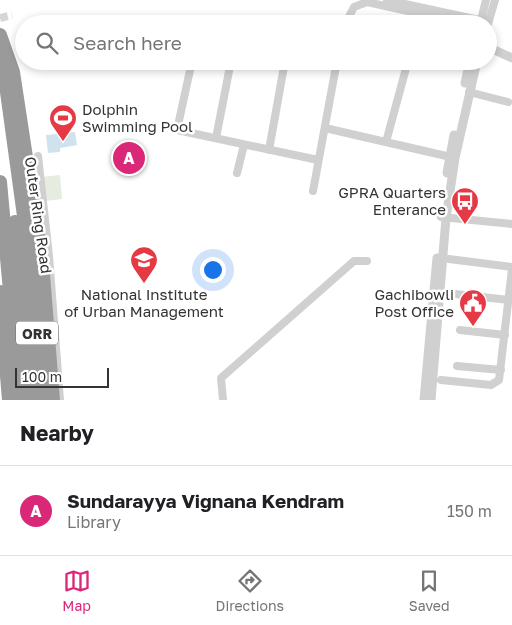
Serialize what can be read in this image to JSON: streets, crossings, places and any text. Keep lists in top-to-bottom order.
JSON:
{
  "streets": {
    "highway": ["Outer Ring Road", "ORR"]
  },
  "places": {
    "sports": ["Dolphin Swimming Pool"],
    "bus stop": ["GPRA Quarters Enterance"],
    "school or university": ["National Institute of Urban Management"],
    "public building": ["Gachibowli Post Office"]
  },
  "scale_bar": "100 m",
  "page": {
    "search": "Search here",
    "pins": "A",
    "scale": "100 m",
    "heading": "Nearby",
    "list": [
      {
        "mark": "A",
        "name": "Sundarayya Vignana Kendram",
        "note": "Library",
        "value": "150 m"
      }
    ],
    "nav": ["Map", "Directions", "Saved"]
  }
}
